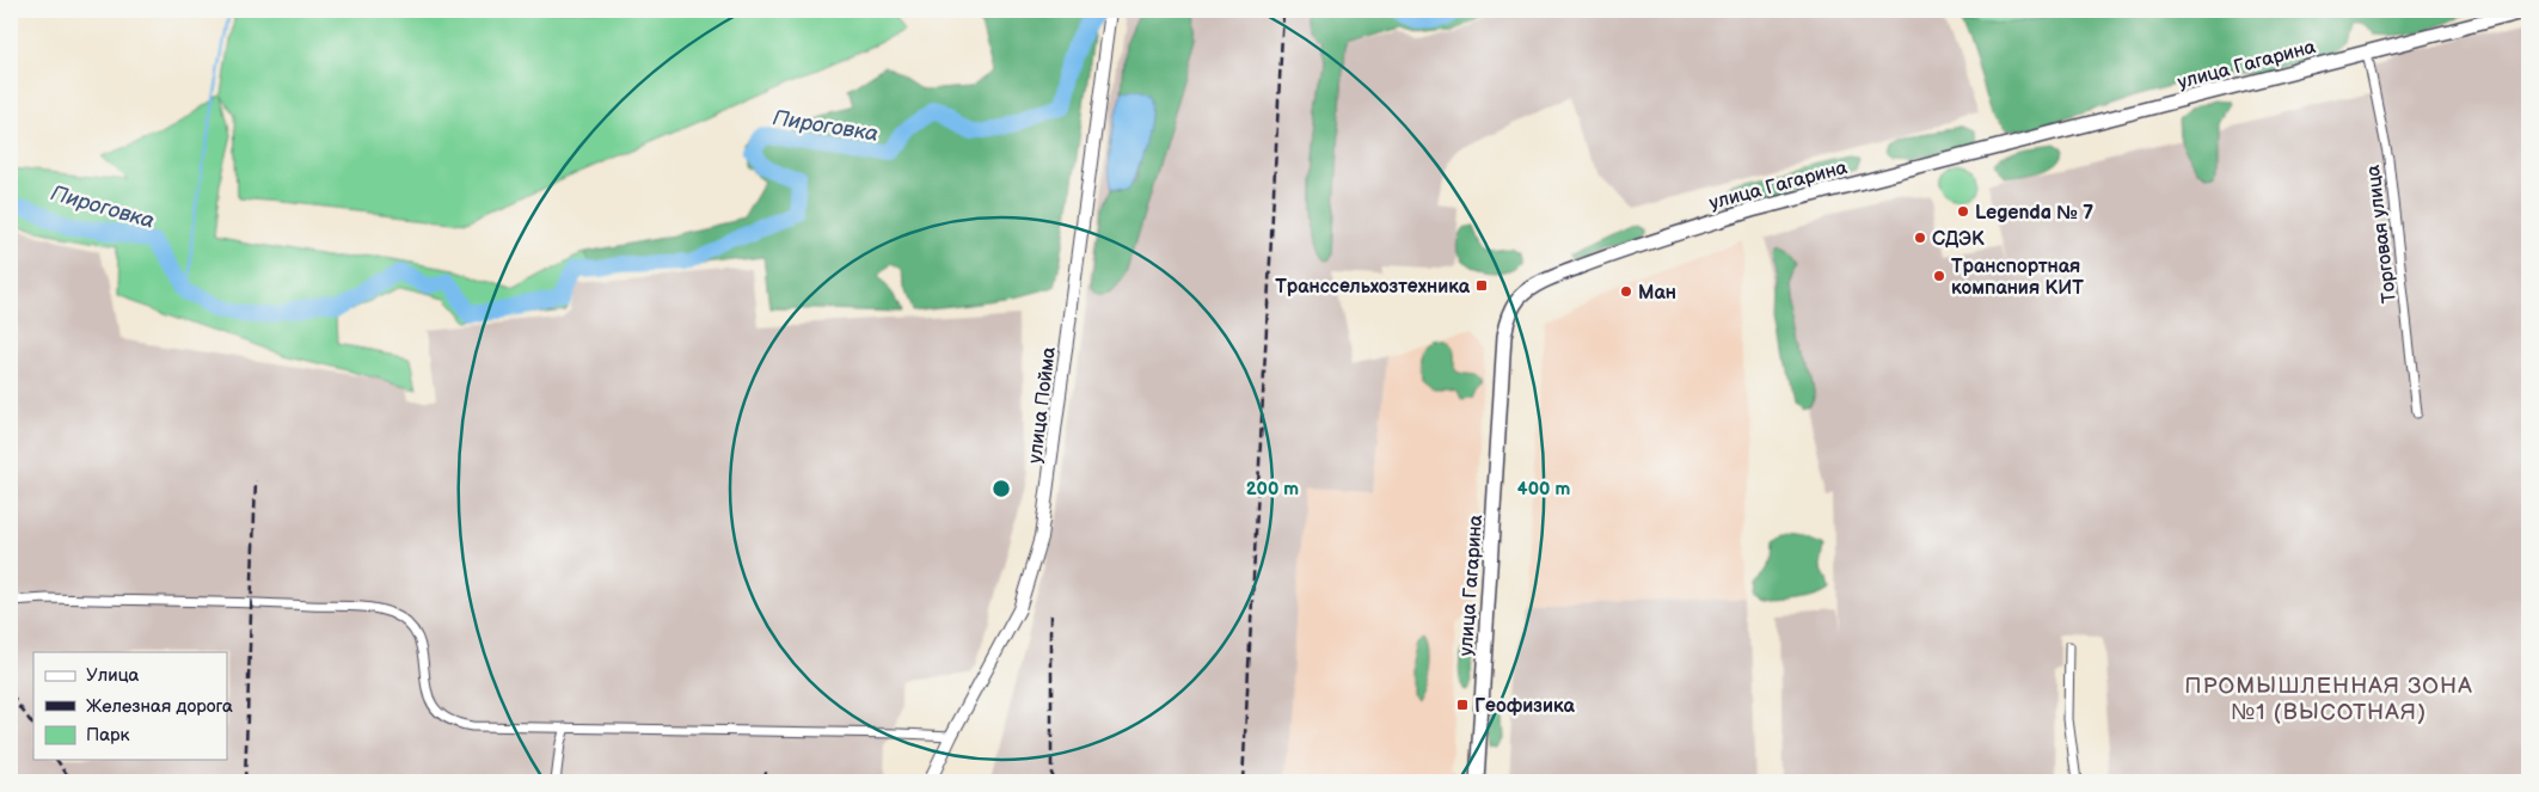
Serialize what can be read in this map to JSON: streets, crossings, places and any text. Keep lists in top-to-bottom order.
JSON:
{
  "streets": {
    "main road": ["улица Гагарина", "улица Пойма"],
    "street": ["Торговая улица"]
  },
  "crossings": [
    ["улица Гагарина", "Торговая улица"]
  ],
  "districts": ["ПРОМЫШЛЕННАЯ ЗОНА №1 (ВЫСОТНАЯ)"],
  "water": ["Пироговка"],
  "places": {
    "other": [
      "Legenda № 7",
      "СДЭК",
      "Транспортная компания КИТ",
      "Ман"
    ],
    "transit": ["Транссельхозтехника", "Геофизика"]
  },
  "legend": ["Улица", "Железная дорога", "Парк"],
  "rings": ["200 m", "400 m"]
}
